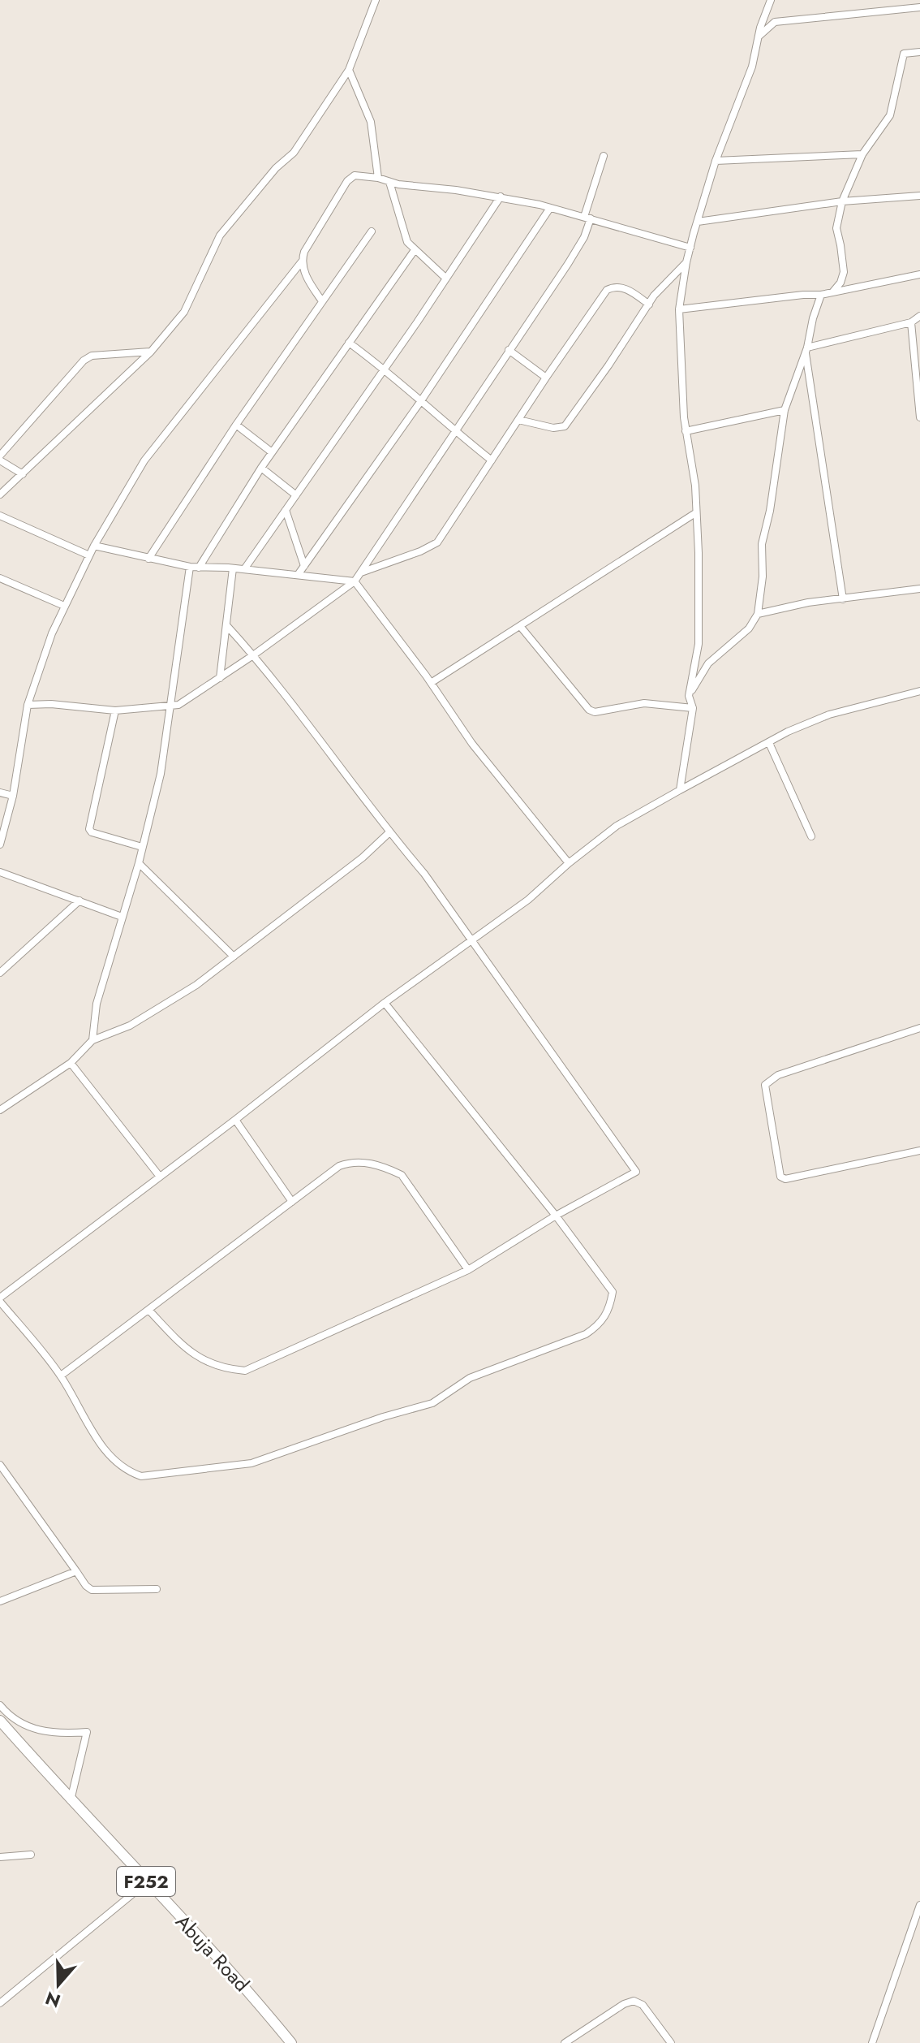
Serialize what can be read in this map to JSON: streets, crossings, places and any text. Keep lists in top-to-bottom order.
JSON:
{
  "streets": {
    "main road": ["F252", "Abuja Road"]
  },
  "north": "bottom"
}
